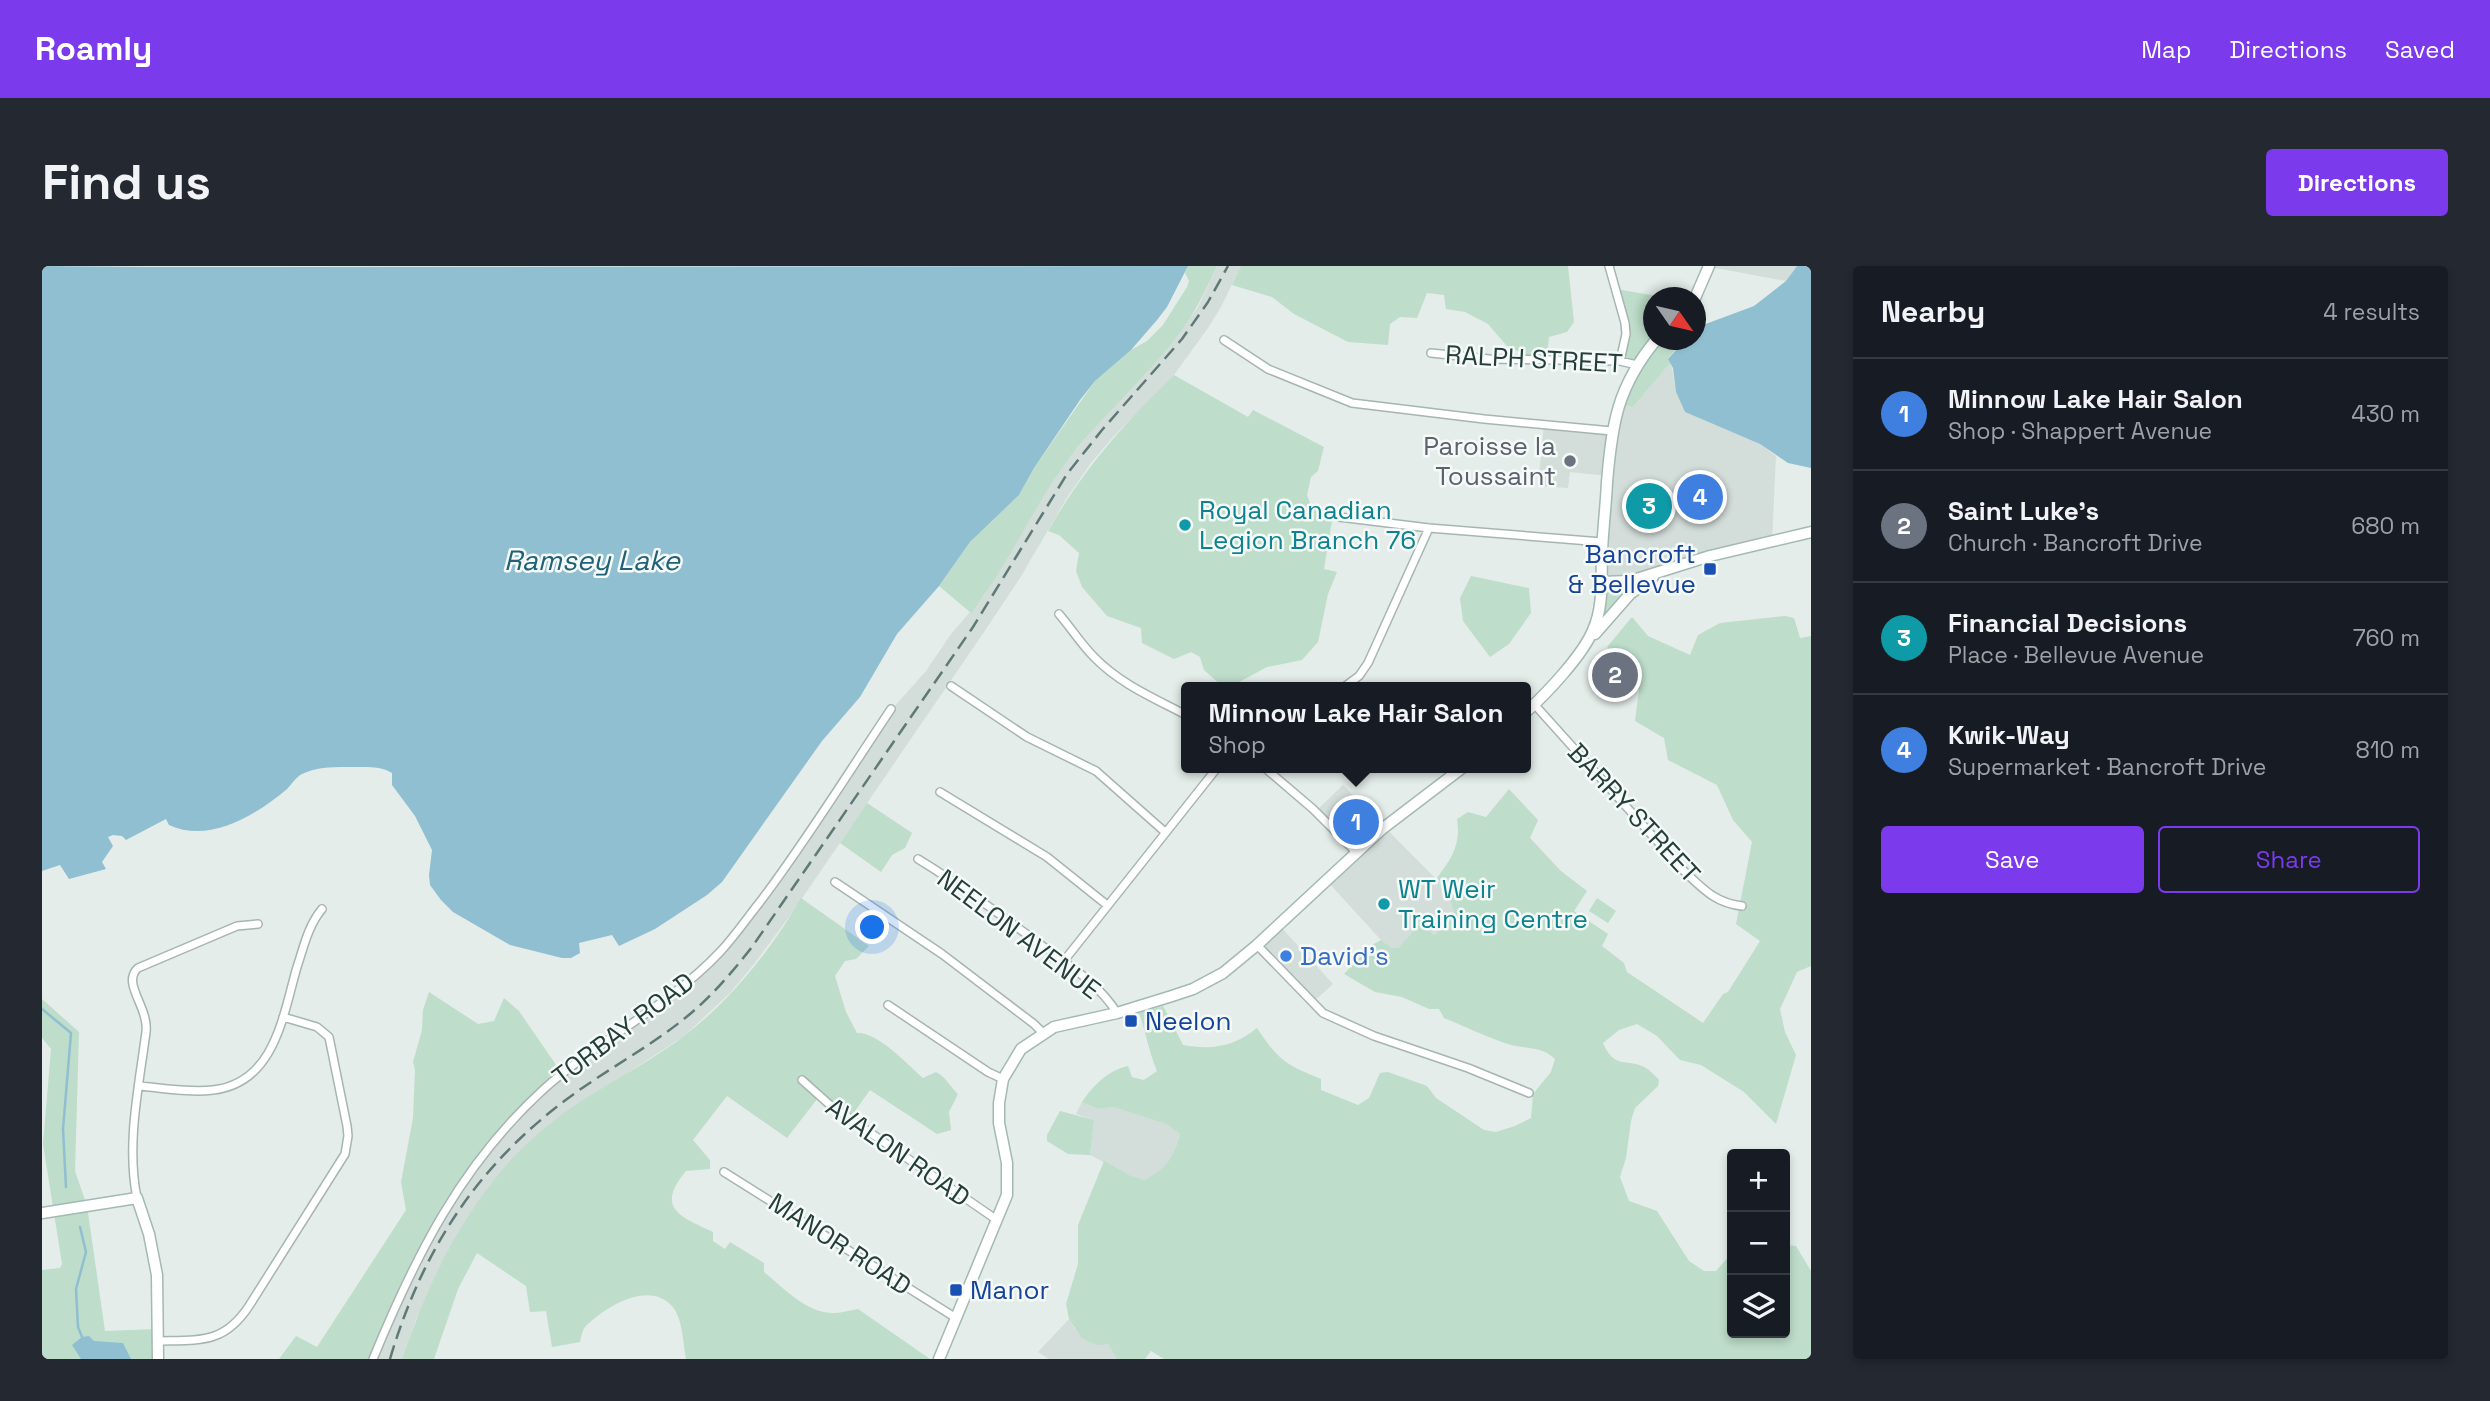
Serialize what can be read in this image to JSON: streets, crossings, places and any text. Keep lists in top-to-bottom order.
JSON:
{
  "streets": {
    "street": [
      "RALPH STREET",
      "BARRY STREET",
      "NEELON AVENUE",
      "TORBAY ROAD",
      "AVALON ROAD",
      "MANOR ROAD"
    ]
  },
  "water": ["Ramsey Lake"],
  "places": {
    "other": [
      "Paroisse la Toussaint",
      "Royal Canadian Legion Branch 76",
      "WT Weir Training Centre",
      "David's"
    ],
    "transit": ["Bancroft & Bellevue", "Neelon", "Manor"]
  },
  "north": "bottom right",
  "page": {
    "header": "Roamly",
    "nav": ["Map", "Directions", "Saved"],
    "buttons": [
      "Directions",
      ["Save", "Share"]
    ],
    "title": "Find us",
    "heading": ["Nearby", "4 results"],
    "list": [
      {
        "mark": "1",
        "name": "Minnow Lake Hair Salon",
        "note": "Shop · Shappert Avenue",
        "value": "430 m"
      },
      {
        "mark": "2",
        "name": "Saint Luke's",
        "note": "Church · Bancroft Drive",
        "value": "680 m"
      },
      {
        "mark": "3",
        "name": "Financial Decisions",
        "note": "Place · Bellevue Avenue",
        "value": "760 m"
      },
      {
        "mark": "4",
        "name": "Kwik-Way",
        "note": "Supermarket · Bancroft Drive",
        "value": "810 m"
      }
    ],
    "pins": [
      "4",
      "3",
      "2",
      "1"
    ],
    "popup": ["Minnow Lake Hair Salon", "Shop"],
    "map_buttons": ["+", "−"]
  }
}
